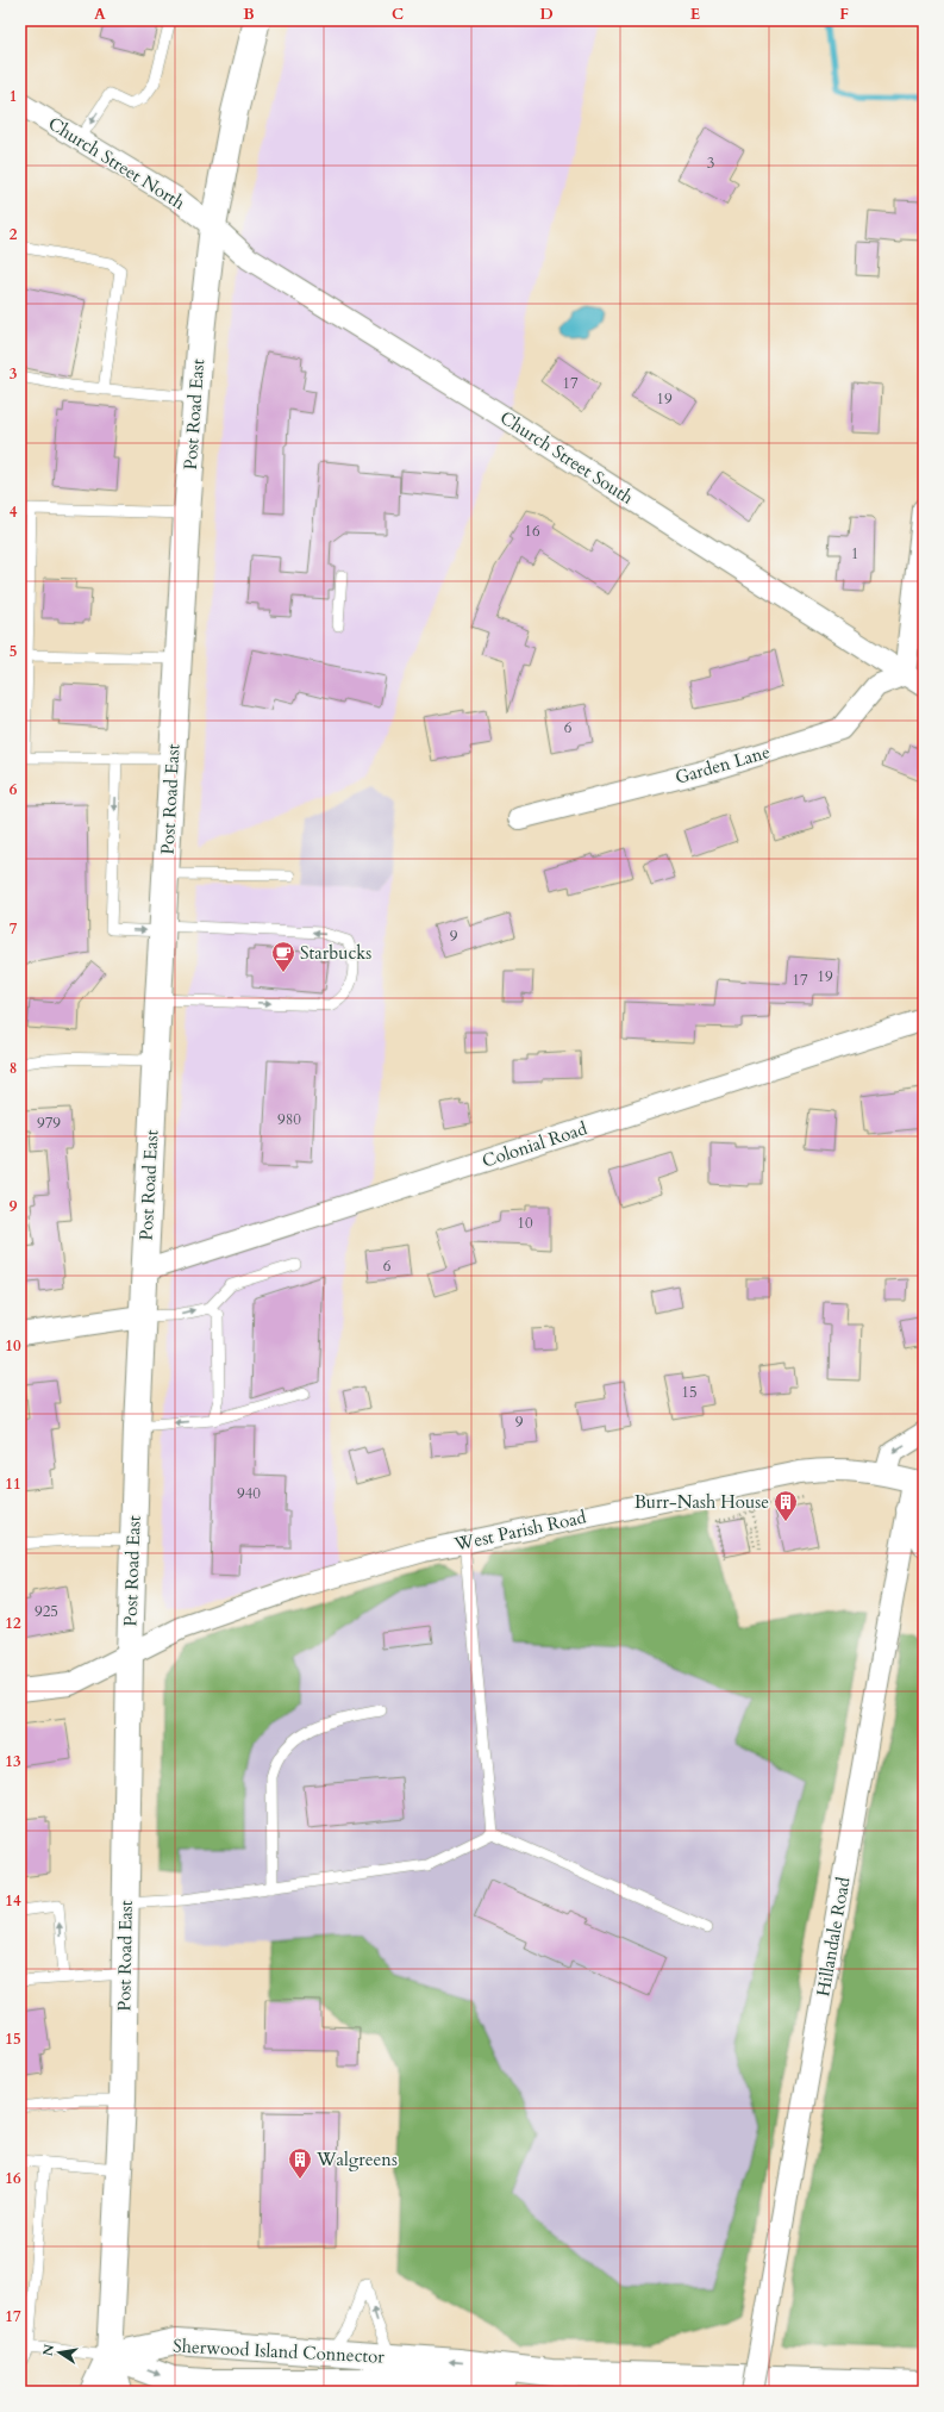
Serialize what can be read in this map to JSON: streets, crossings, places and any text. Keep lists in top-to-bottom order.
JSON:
{
  "streets": {
    "main road": ["Post Road East", "Sherwood Island Connector"],
    "street": [
      "Church Street North",
      "Church Street South",
      "Garden Lane",
      "Colonial Road",
      "West Parish Road",
      "Hillandale Road"
    ]
  },
  "crossings": [
    ["Church Street North", "Post Road East"],
    ["Church Street North", "Church Street South"],
    ["Post Road East", "Church Street South"],
    ["Post Road East", "Colonial Road"],
    ["Post Road East", "West Parish Road"],
    ["Post Road East", "Sherwood Island Connector"],
    ["Church Street South", "Garden Lane"],
    ["West Parish Road", "Hillandale Road"]
  ],
  "places": {
    "cafe": ["Starbucks"],
    "building": ["Burr-Nash House", "Walgreens"]
  },
  "house_numbers": [
    "3",
    "17",
    "19",
    "16",
    "1",
    "6",
    "9",
    "19",
    "17",
    "980",
    "979",
    "10",
    "6",
    "15",
    "9",
    "940",
    "925"
  ],
  "north": "left",
  "grid": {
    "columns": [
      "A",
      "B",
      "C",
      "D",
      "E",
      "F"
    ],
    "rows": [
      "1",
      "2",
      "3",
      "4",
      "5",
      "6",
      "7",
      "8",
      "9",
      "10",
      "11",
      "12",
      "13",
      "14",
      "15",
      "16",
      "17"
    ]
  }
}
